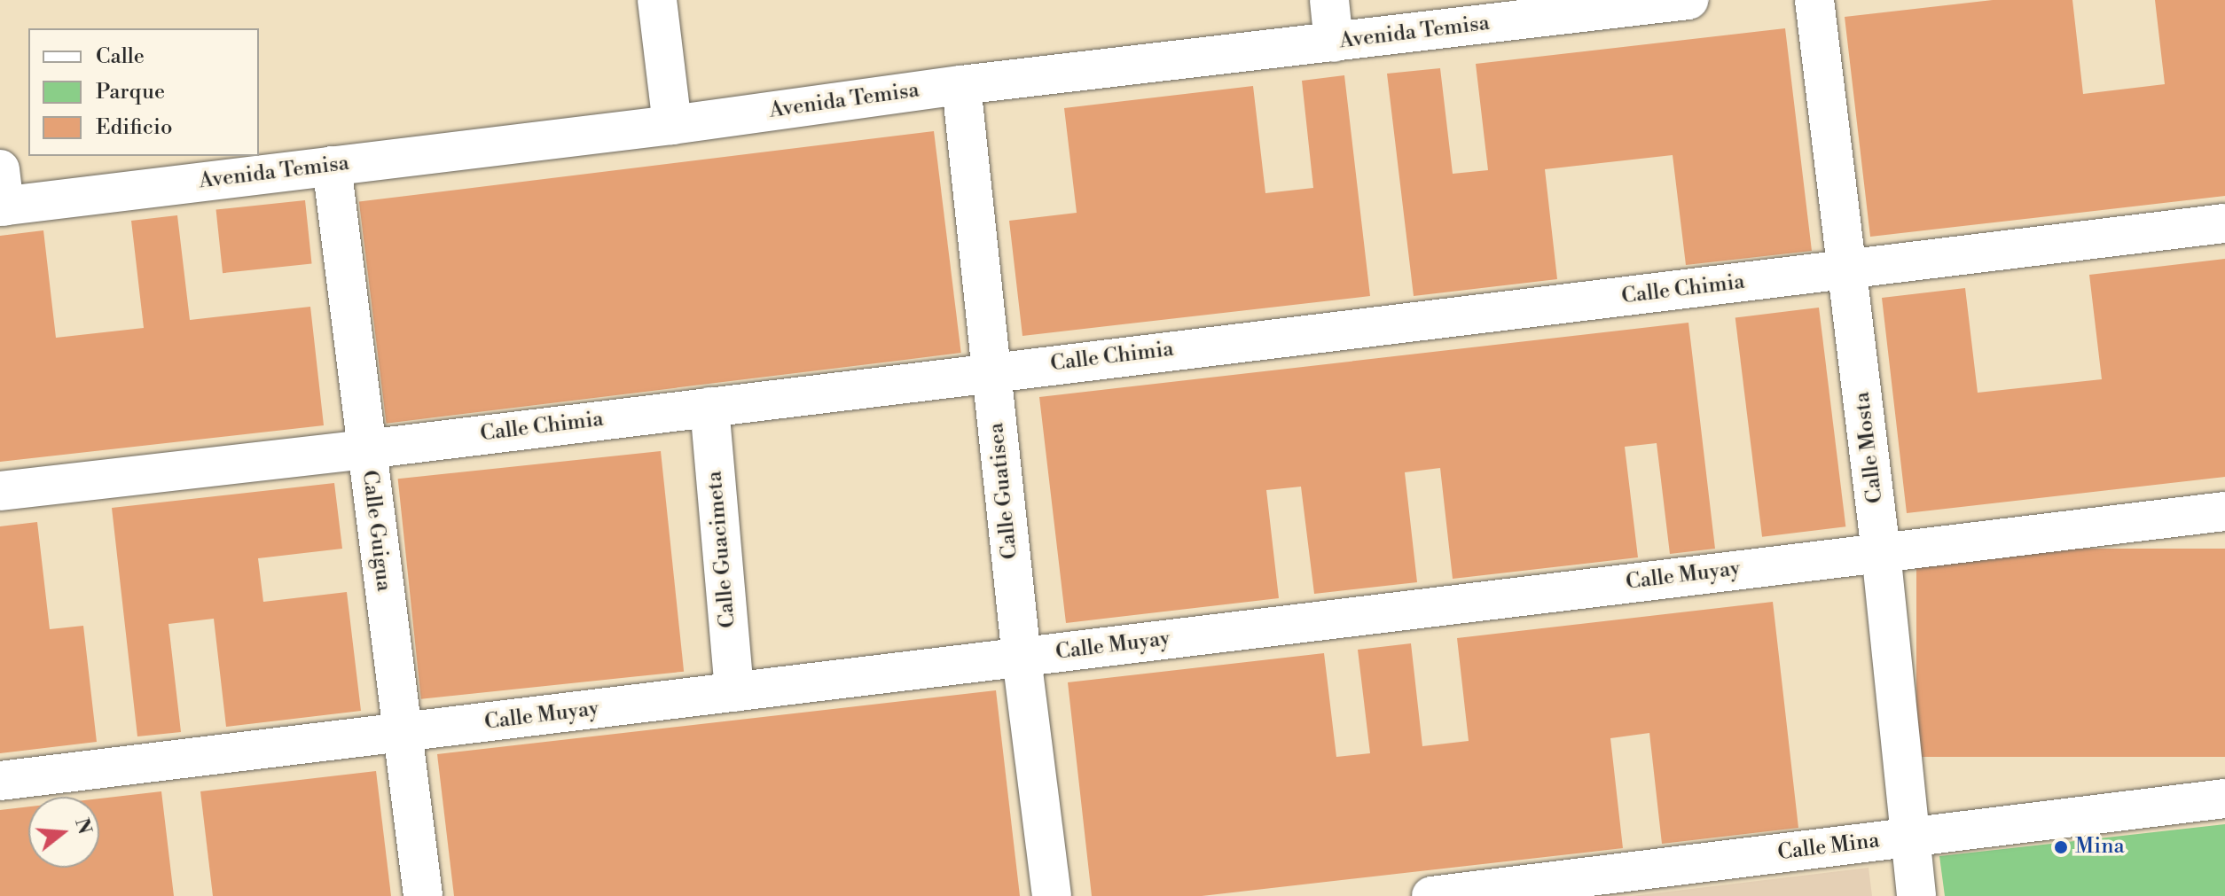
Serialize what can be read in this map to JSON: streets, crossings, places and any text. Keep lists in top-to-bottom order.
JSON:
{
  "streets": {
    "street": [
      "Avenida Temisa",
      "Calle Chimia",
      "Calle Mosta",
      "Calle Guatisea",
      "Calle Guigua",
      "Calle Guacimeta",
      "Calle Muyay",
      "Calle Mina"
    ]
  },
  "crossings": [
    ["Avenida Temisa", "Calle Guatisea"],
    ["Avenida Temisa", "Calle Guigua"],
    ["Calle Chimia", "Calle Mosta"],
    ["Calle Chimia", "Calle Guatisea"],
    ["Calle Chimia", "Calle Guigua"],
    ["Calle Chimia", "Calle Guacimeta"],
    ["Calle Mosta", "Calle Muyay"],
    ["Calle Mosta", "Calle Mina"],
    ["Calle Guatisea", "Calle Muyay"],
    ["Calle Guigua", "Calle Muyay"],
    ["Calle Guacimeta", "Calle Muyay"]
  ],
  "places": ["Mina"],
  "legend": ["Calle", "Parque", "Edificio"],
  "north": "right"
}
